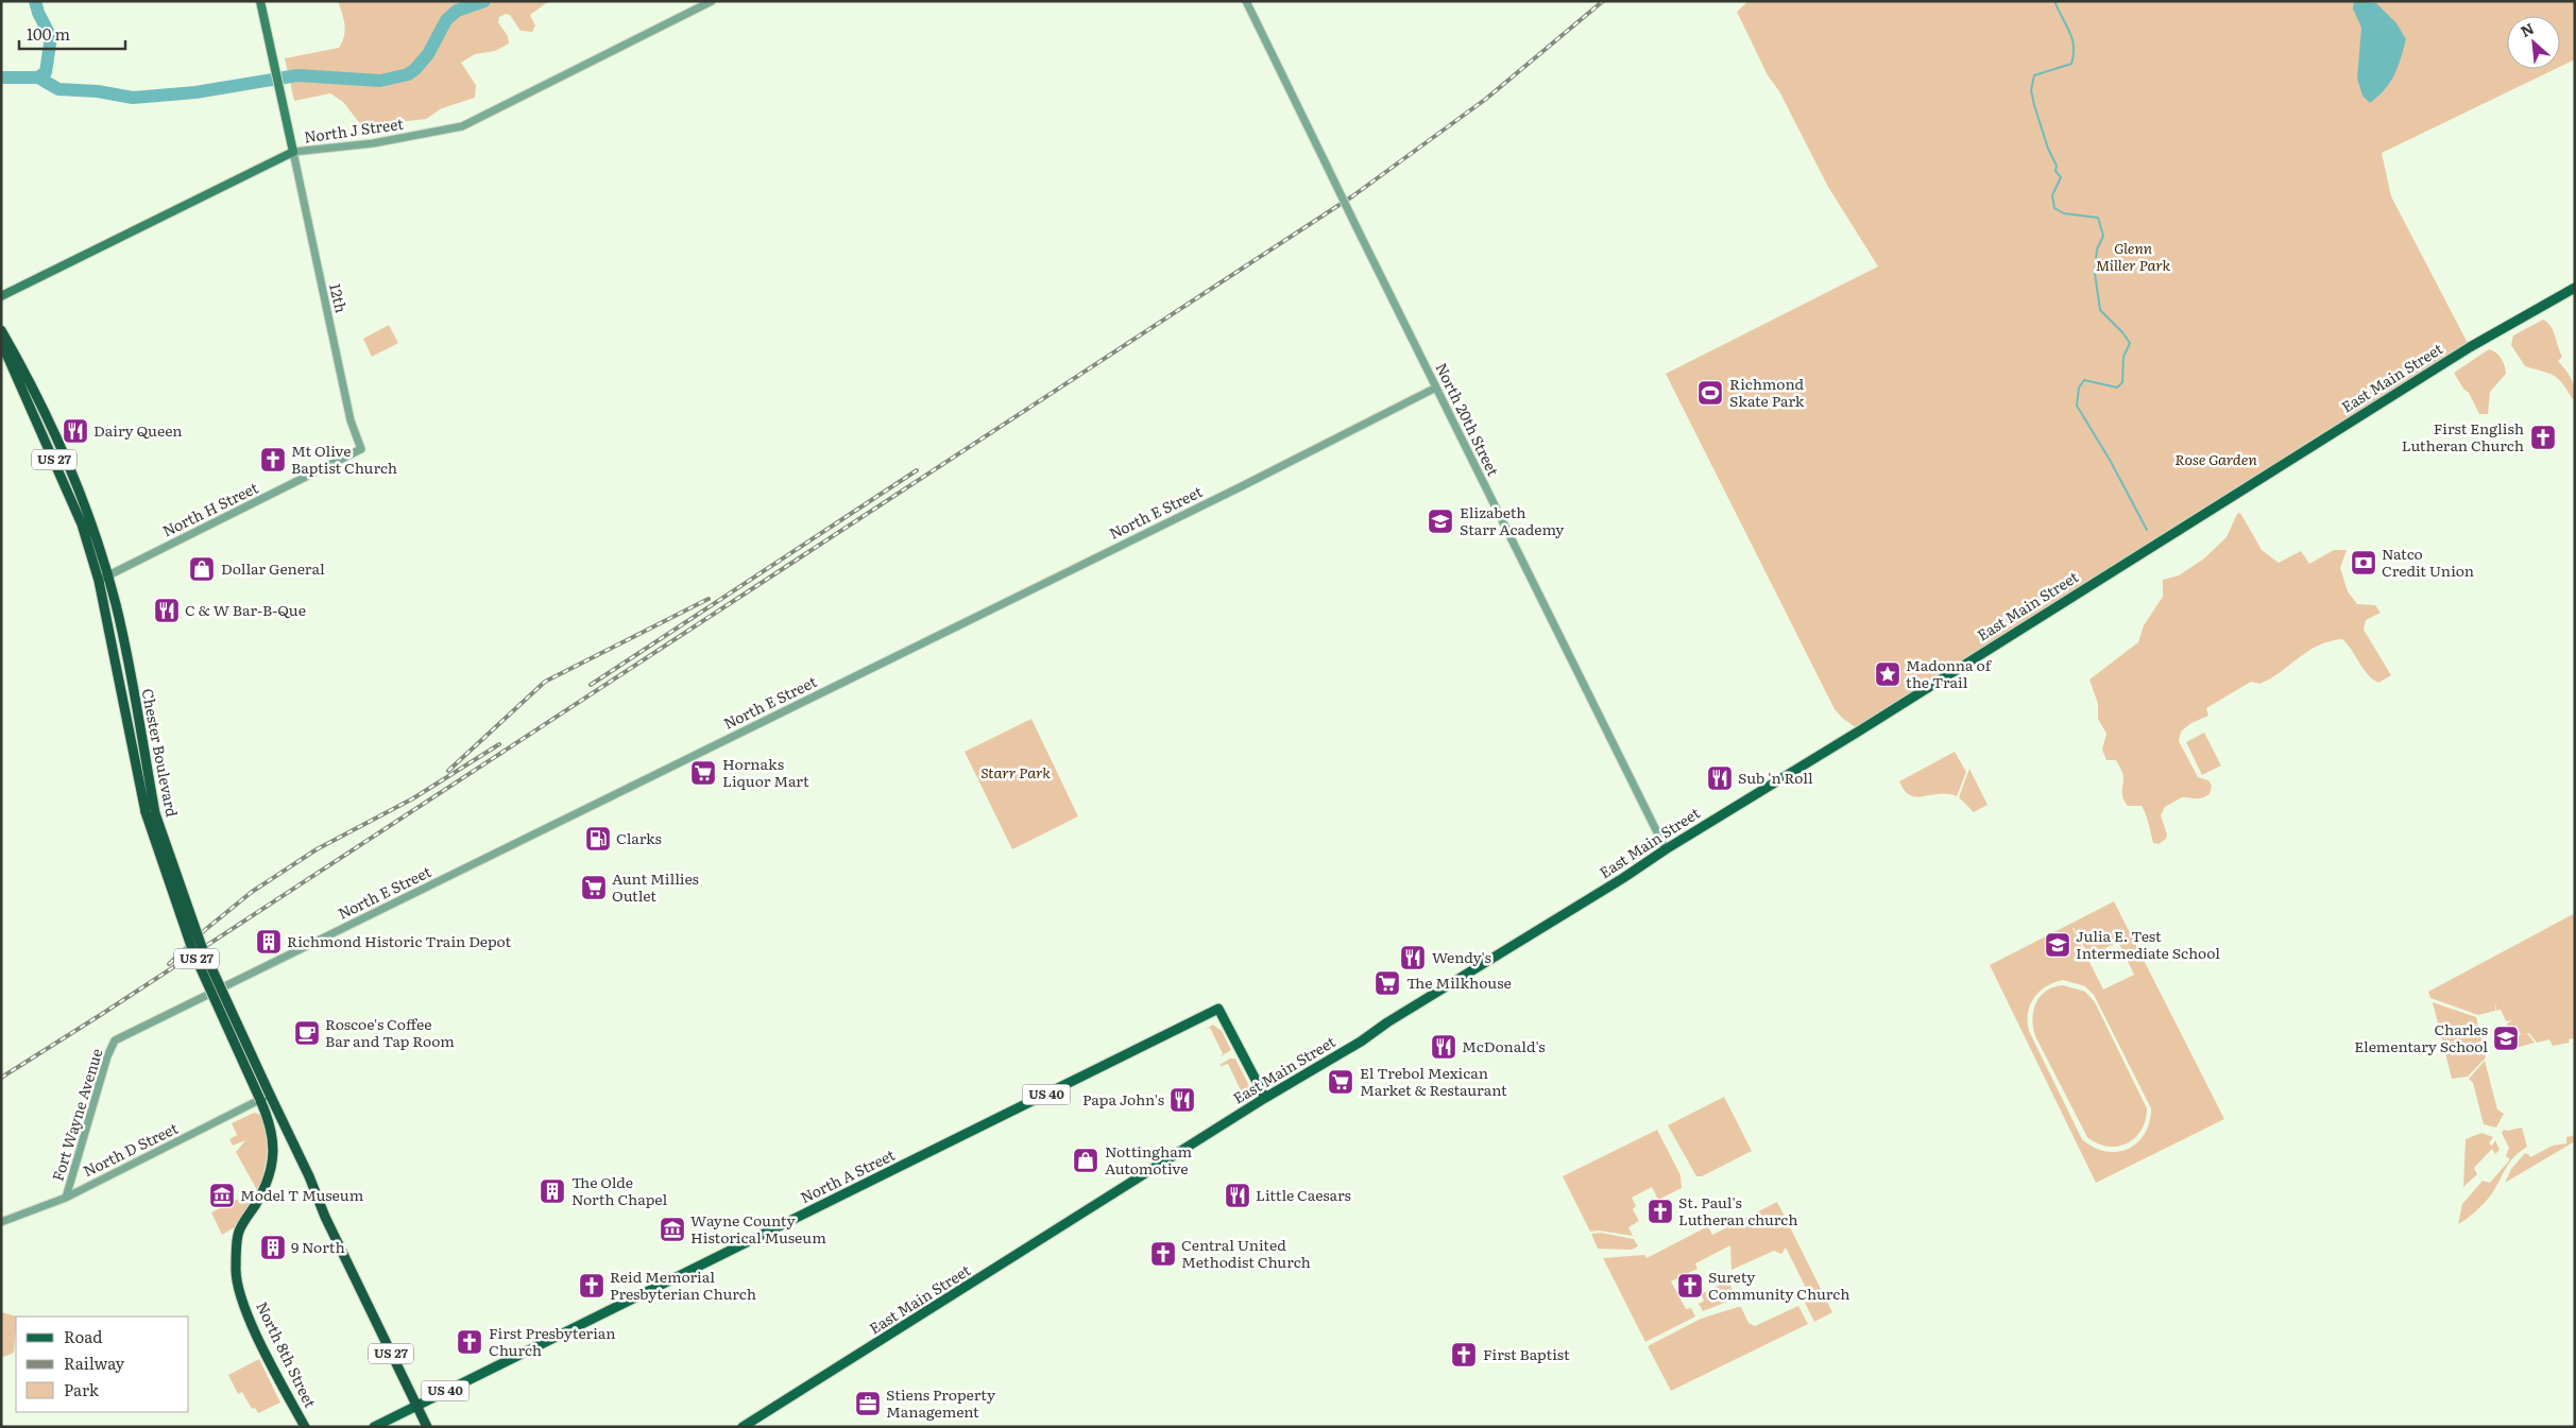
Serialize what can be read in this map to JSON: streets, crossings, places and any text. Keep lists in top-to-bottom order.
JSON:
{
  "streets": {
    "highway": ["US 27", "Chester Boulevard", "North 8th Street"],
    "main road": [
      "North J Street",
      "East Main Street",
      "US 40",
      "North A Street"
    ],
    "street": [
      "12th",
      "North 20th Street",
      "North H Street",
      "North E Street",
      "Fort Wayne Avenue",
      "North D Street"
    ]
  },
  "crossings": [
    ["North J Street", "12th"],
    ["12th", "North H Street"],
    ["East Main Street", "North 20th Street"],
    ["East Main Street", "North A Street"],
    ["North 20th Street", "North E Street"],
    ["US 27", "Chester Boulevard"],
    ["US 27", "North A Street"],
    ["North H Street", "Chester Boulevard"],
    ["North E Street", "Chester Boulevard"],
    ["North E Street", "Fort Wayne Avenue"],
    ["Chester Boulevard", "North D Street"],
    ["Chester Boulevard", "North A Street"],
    ["Chester Boulevard", "North 8th Street"],
    ["Fort Wayne Avenue", "North D Street"]
  ],
  "parks": ["Glenn Miller Park", "Rose Garden", "Starr Park"],
  "places": {
    "sports": ["Richmond Skate Park"],
    "restaurant": [
      "Dairy Queen",
      "C & W Bar-B-Que",
      "Sub 'n Roll",
      "Wendy's",
      "McDonald's",
      "Papa John's",
      "Little Caesars"
    ],
    "church": [
      "First English Lutheran Church",
      "Mt Olive Baptist Church",
      "St. Paul's Lutheran church",
      "Central United Methodist Church",
      "Reid Memorial Presbyterian Church",
      "Surety Community Church",
      "First Presbyterian Church",
      "First Baptist"
    ],
    "school or university": ["Elizabeth Starr Academy", "Julia E. Test Intermediate School", "Charles Elementary School"],
    "bank": ["Natco Credit Union"],
    "shop": ["Dollar General", "Nottingham Automotive"],
    "place": ["Madonna of the Trail"],
    "supermarket": [
      "Hornaks Liquor Mart",
      "Aunt Millies Outlet",
      "The Milkhouse",
      "El Trebol Mexican Market & Restaurant"
    ],
    "fuel station": ["Clarks"],
    "building": ["Richmond Historic Train Depot", "The Olde North Chapel", "9 North"],
    "cafe": ["Roscoe's Coffee Bar and Tap Room"],
    "museum": ["Model T Museum", "Wayne County Historical Museum"],
    "office": ["Stiens Property Management"]
  },
  "legend": ["Road", "Railway", "Park"],
  "scale_bar": "100 m",
  "north": "top left"
}
